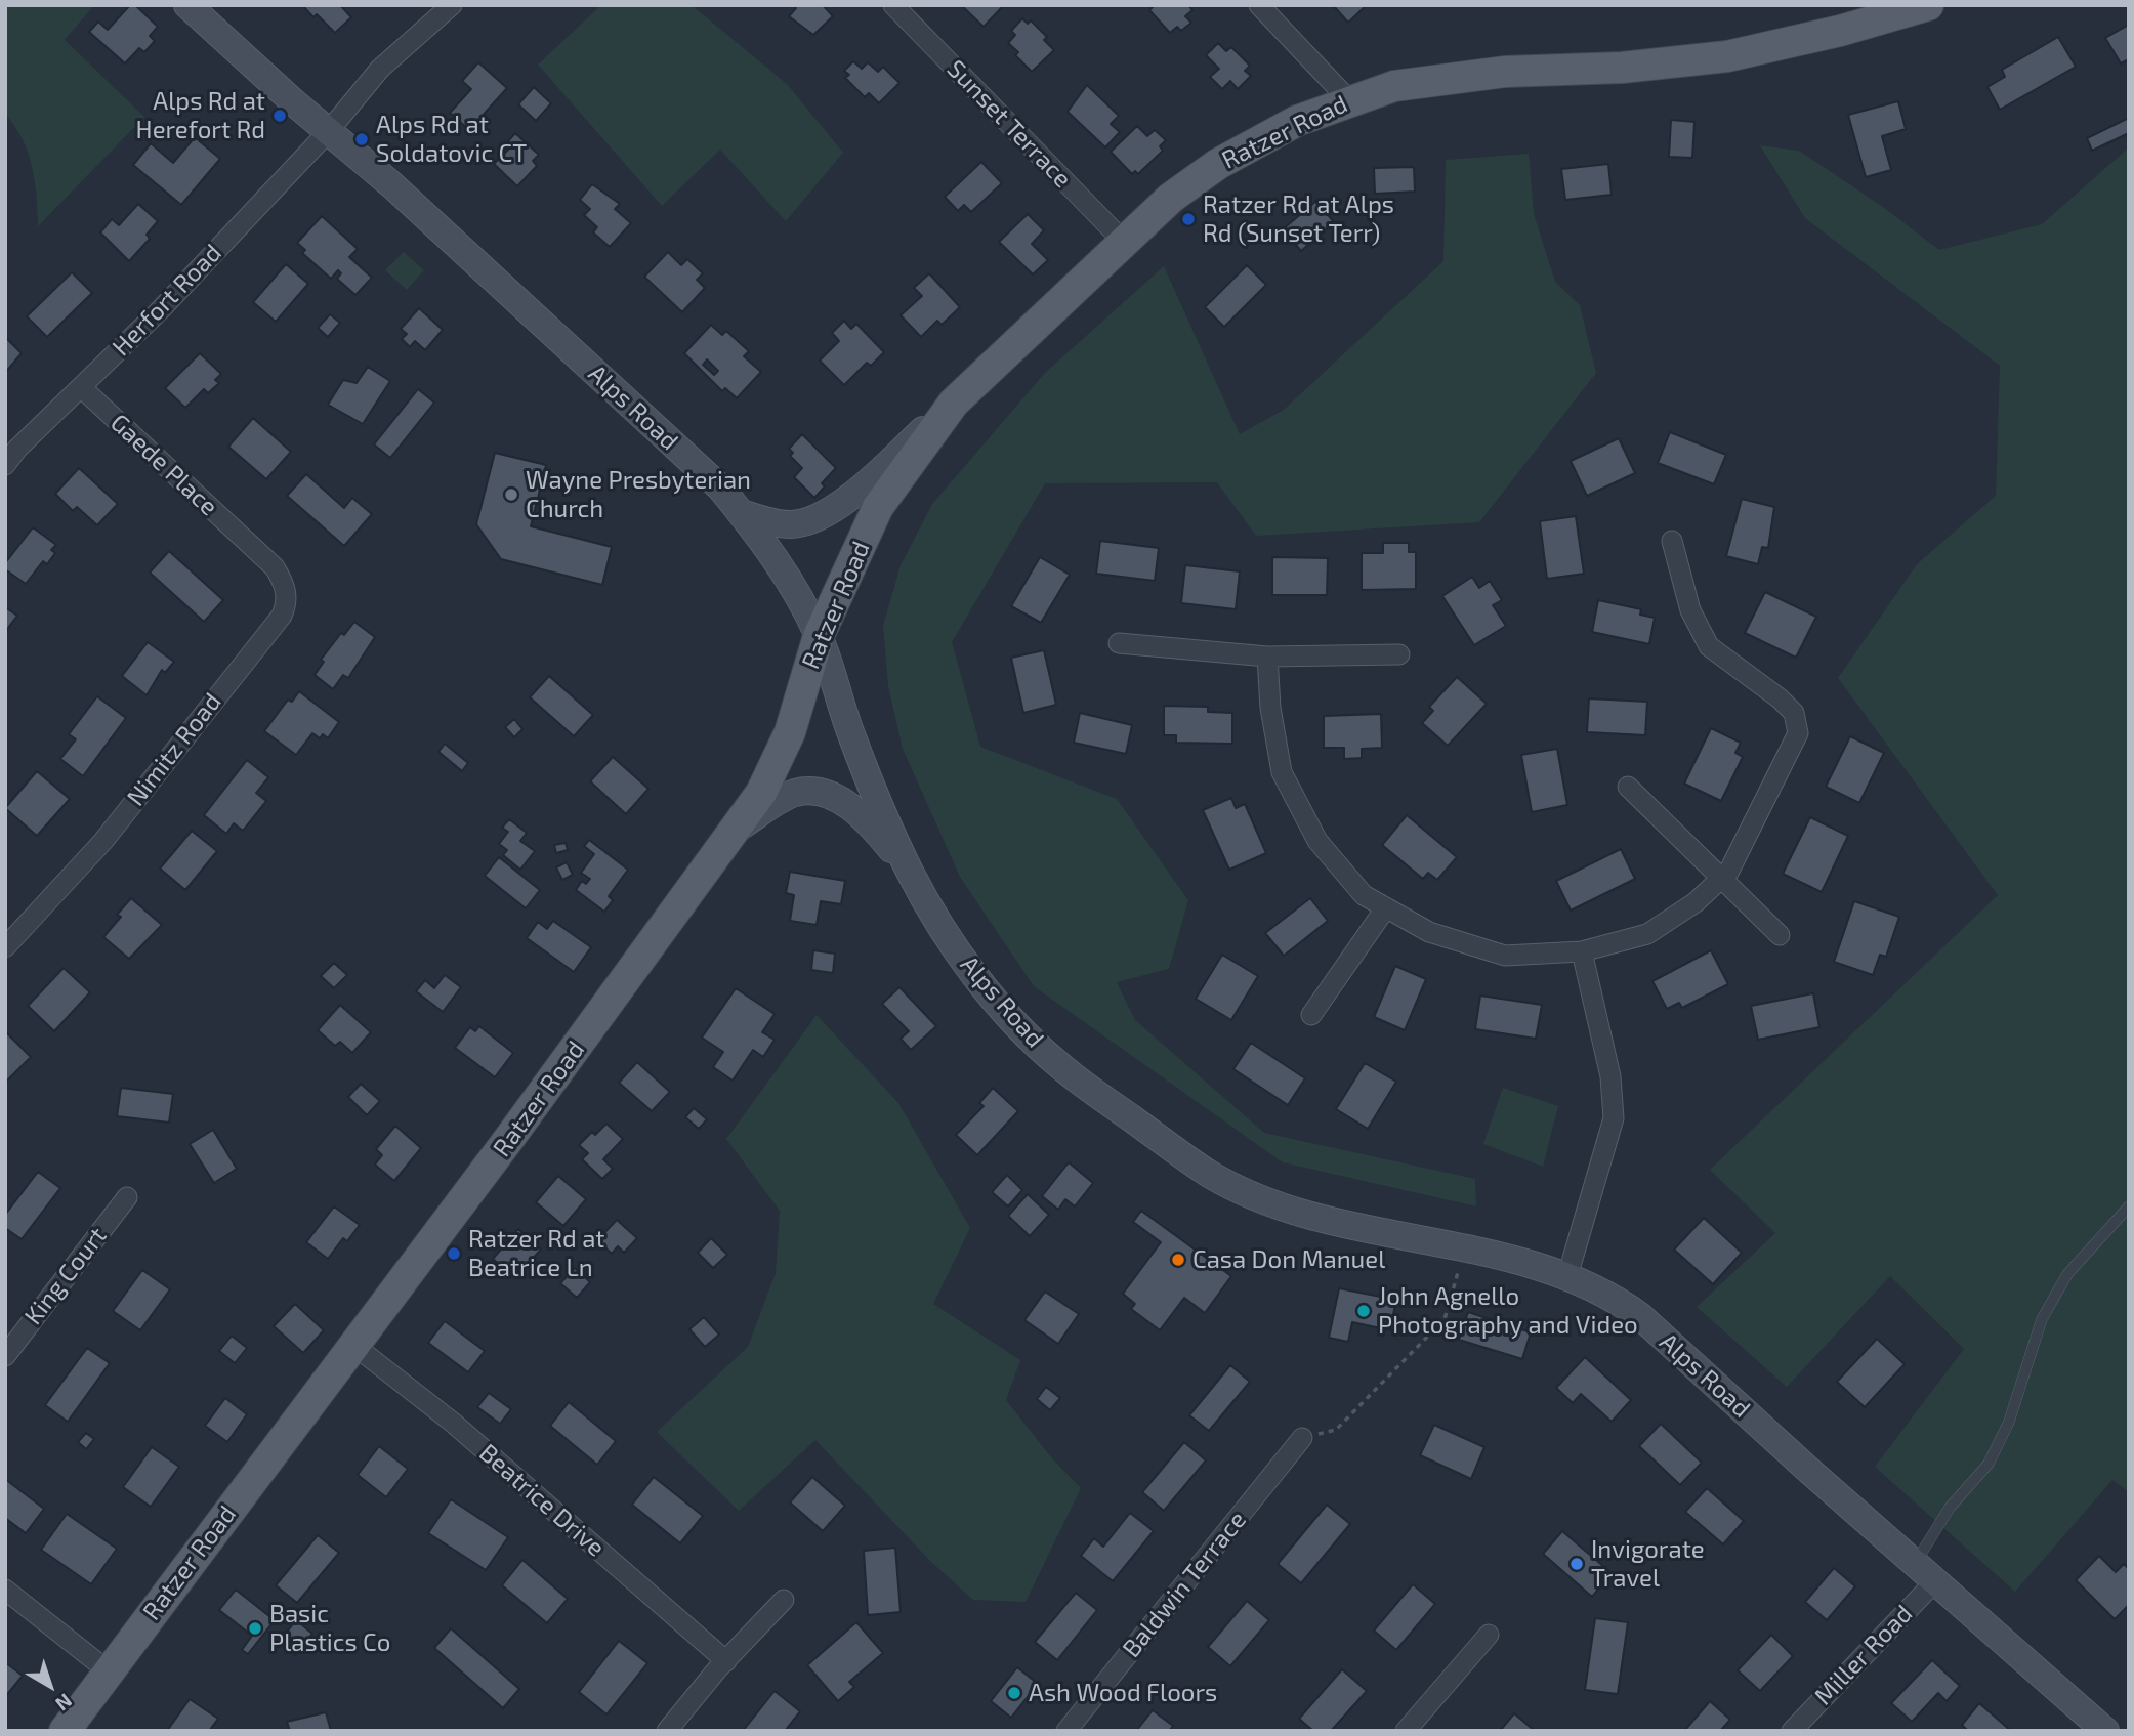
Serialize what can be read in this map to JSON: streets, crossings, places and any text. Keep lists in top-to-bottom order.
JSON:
{
  "streets": {
    "main road": ["Ratzer Road", "Alps Road"],
    "street": [
      "Sunset Terrace",
      "Herfort Road",
      "Gaede Place",
      "Nimitz Road",
      "King Court",
      "Beatrice Drive",
      "Baldwin Terrace",
      "Miller Road"
    ]
  },
  "crossings": [
    ["Sunset Terrace", "Ratzer Road"],
    ["Ratzer Road", "Alps Road"],
    ["Ratzer Road", "Beatrice Drive"],
    ["Herfort Road", "Alps Road"],
    ["Herfort Road", "Gaede Place"],
    ["Alps Road", "Miller Road"],
    ["Gaede Place", "Nimitz Road"]
  ],
  "places": [
    "Alps Rd at Herefort Rd",
    "Alps Rd at Soldatovic CT",
    "Ratzer Rd at Alps Rd (Sunset Terr)",
    "Wayne Presbyterian Church",
    "Ratzer Rd at Beatrice Ln",
    "Casa Don Manuel",
    "John Agnello Photography and Video",
    "Invigorate Travel",
    "Basic Plastics Co",
    "Ash Wood Floors"
  ],
  "north": "bottom right"
}
